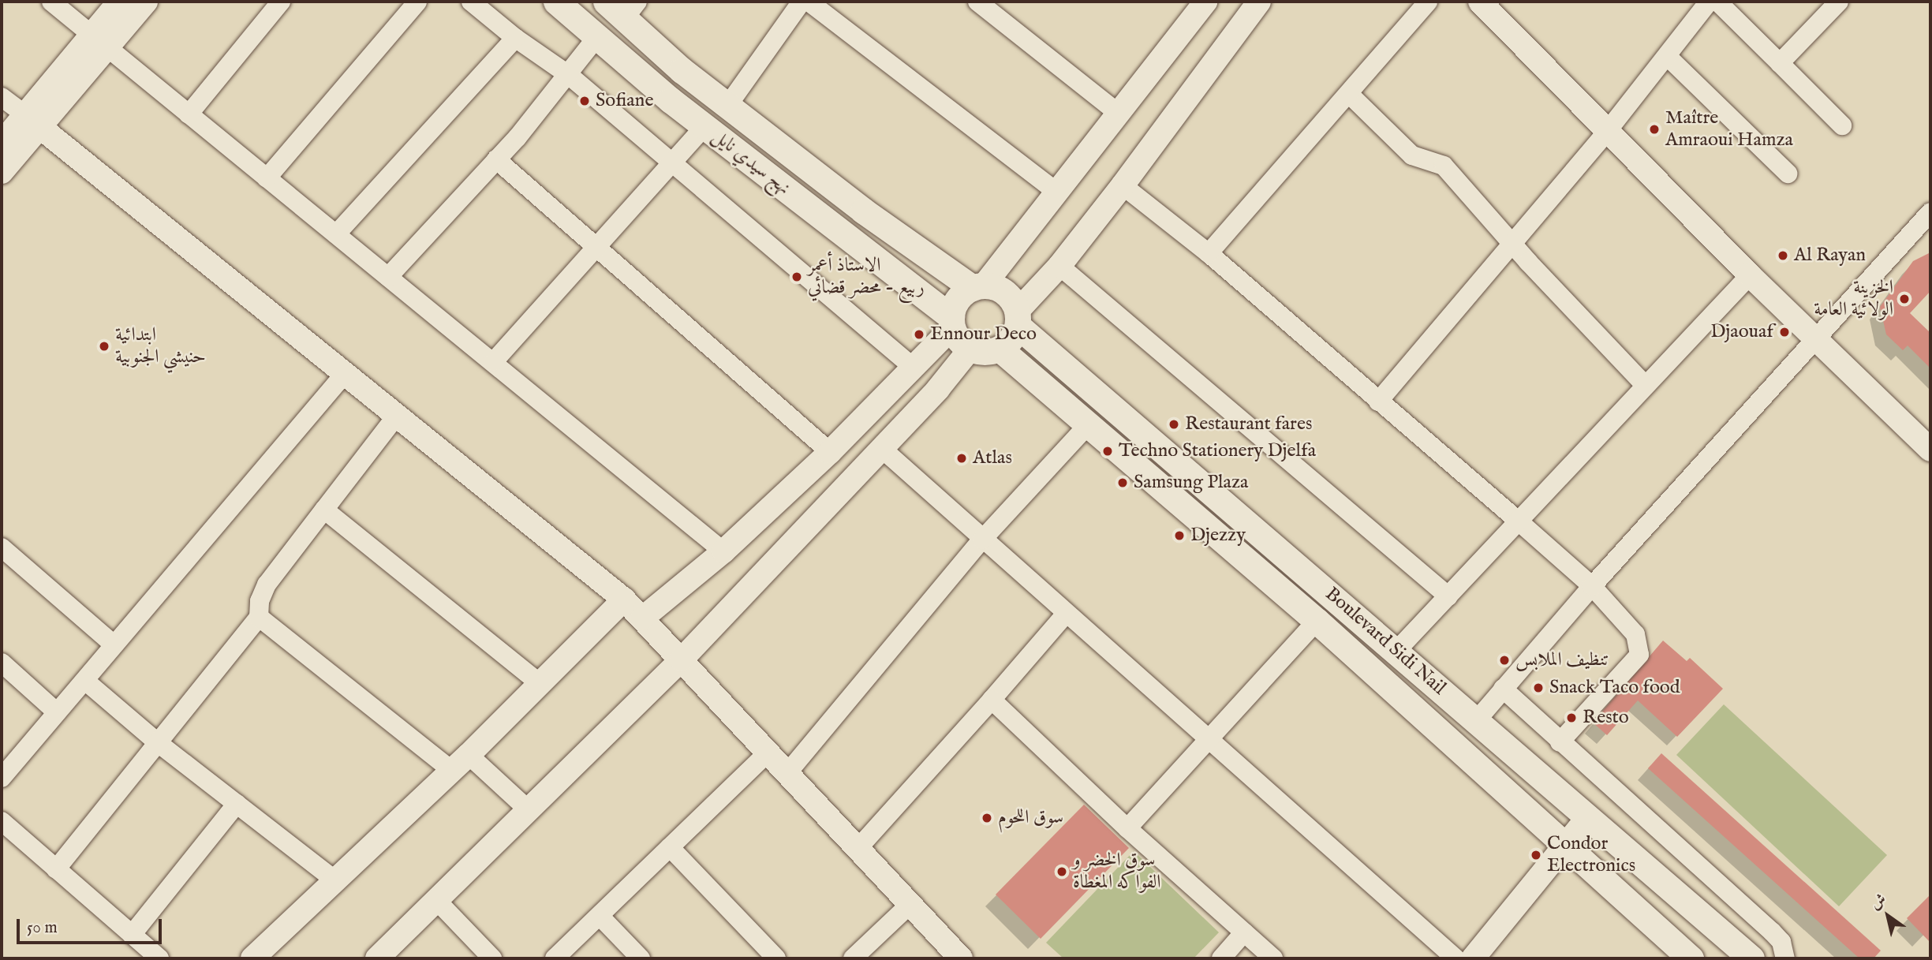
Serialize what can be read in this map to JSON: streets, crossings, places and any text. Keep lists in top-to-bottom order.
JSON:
{
  "streets": {
    "main road": ["نهج سيدي نايل", "Boulevard Sidi Nail"]
  },
  "crossings": [
    ["نهج سيدي نايل", "Boulevard Sidi Nail"]
  ],
  "places": [
    "Sofiane",
    "Maître Amraoui Hamza",
    "Al Rayan",
    "الاستاذ أعمر ربيع - محضر قضائي",
    "الخزينة الولائية العامة",
    "Djaouaf",
    "Ennour Deco",
    "ابتدائية حنيشي الجنوبية",
    "Restaurant fares",
    "Techno Stationery Djelfa",
    "Atlas",
    "Samsung Plaza",
    "Djezzy",
    "تنظيف الملابس",
    "Snack Taco food",
    "Resto",
    "سوق اللحوم",
    "Condor Electronics",
    "سوق الخضر و الفواكه المغطاة"
  ],
  "scale_bar": "50 m",
  "north": "top left"
}
